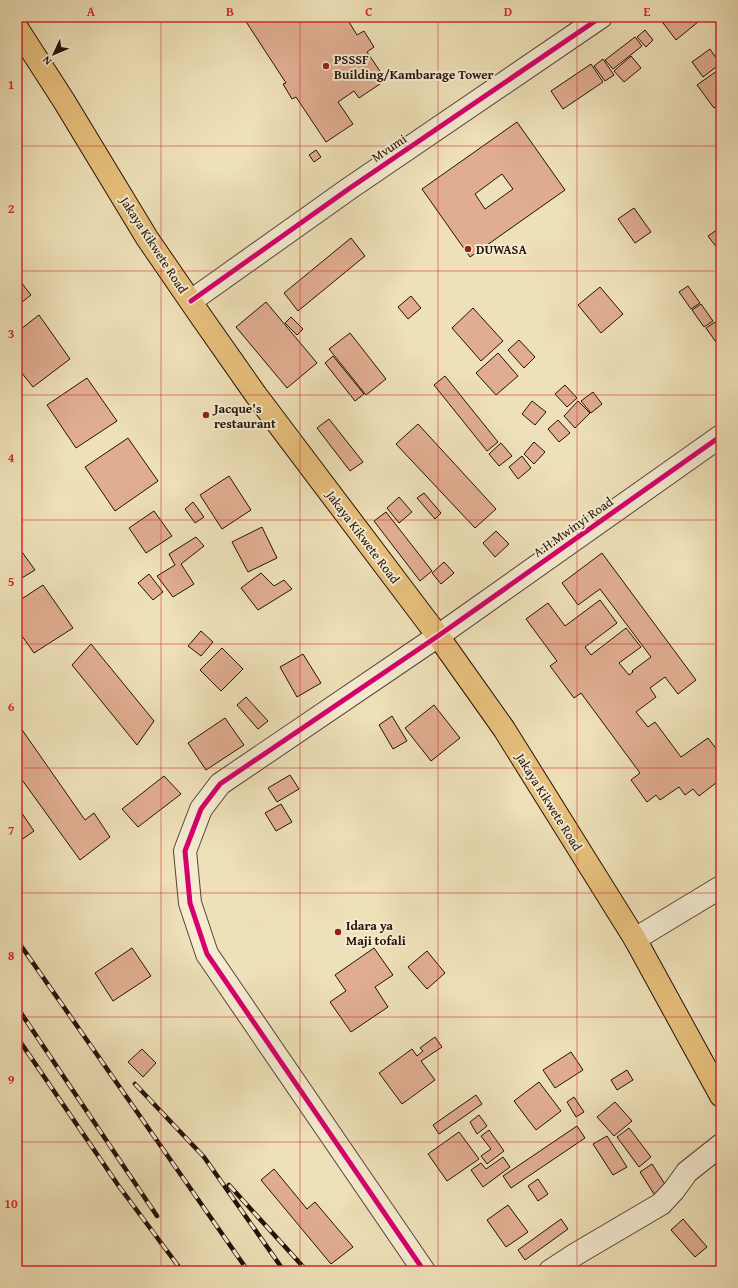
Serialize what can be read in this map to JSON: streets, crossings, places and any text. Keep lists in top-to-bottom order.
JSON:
{
  "streets": {
    "main road": ["Jakaya Kikwete Road"],
    "street": ["Mvumi", "A.H.Mwinyi Road"]
  },
  "crossings": [
    ["Mvumi", "Jakaya Kikwete Road"],
    ["Jakaya Kikwete Road", "A.H.Mwinyi Road"]
  ],
  "places": [
    "PSSSF Building/Kambarage Tower",
    "DUWASA",
    "Jacque's restaurant",
    "Idara ya Maji tofali"
  ],
  "north": "bottom left",
  "grid": {
    "columns": [
      "A",
      "B",
      "C",
      "D",
      "E"
    ],
    "rows": [
      "1",
      "2",
      "3",
      "4",
      "5",
      "6",
      "7",
      "8",
      "9",
      "10"
    ]
  }
}
